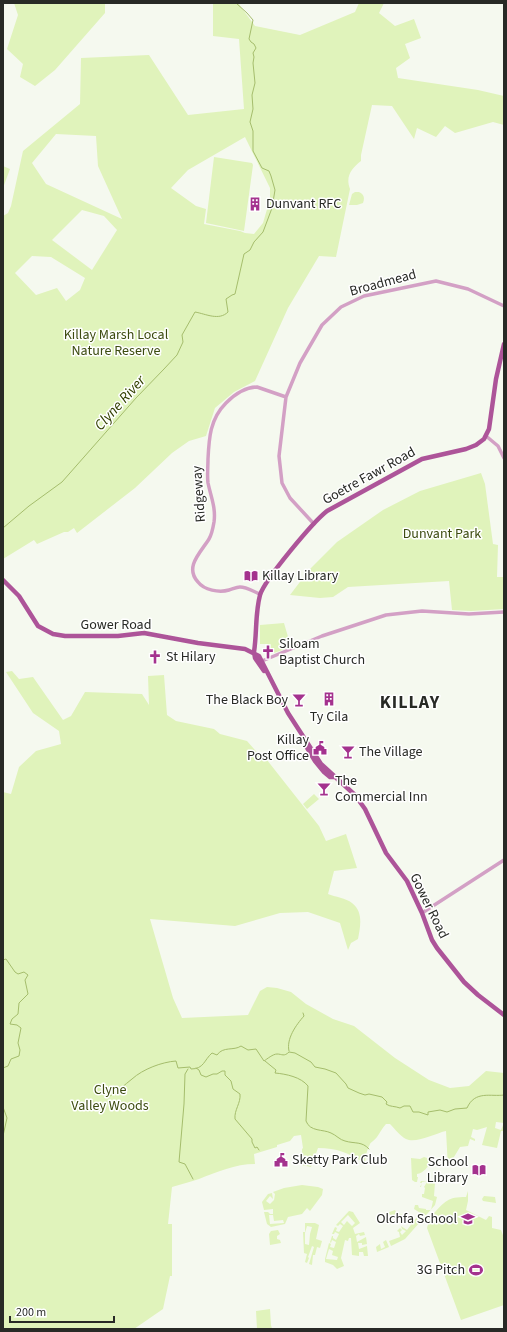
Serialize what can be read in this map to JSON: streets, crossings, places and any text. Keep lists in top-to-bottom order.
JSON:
{
  "streets": {
    "main road": ["Goetre Fawr Road", "Gower Road"],
    "street": ["Broadmead", "Ridgeway"]
  },
  "crossings": [
    ["Broadmead", "Goetre Fawr Road"],
    ["Broadmead", "Ridgeway"],
    ["Goetre Fawr Road", "Ridgeway"],
    ["Goetre Fawr Road", "Gower Road"]
  ],
  "districts": ["KILLAY"],
  "water": ["Clyne River"],
  "parks": ["Killay Marsh Local Nature Reserve", "Dunvant Park", "Clyne Valley Woods"],
  "places": {
    "building": ["Dunvant RFC", "Ty Cila"],
    "library": ["Killay Library", "School Library"],
    "church": ["Siloam Baptist Church", "St Hilary"],
    "bar": ["The Black Boy", "The Village", "The Commercial Inn"],
    "public building": ["Killay Post Office", "Sketty Park Club"],
    "school or university": ["Olchfa School"],
    "sports": ["3G Pitch"]
  },
  "scale_bar": "200 m"
}
